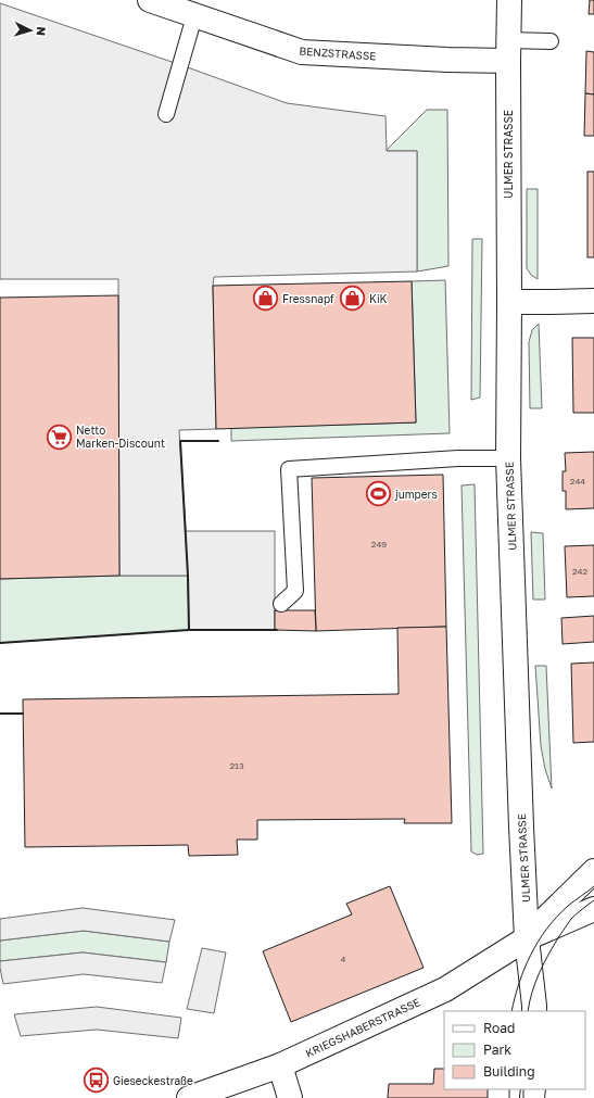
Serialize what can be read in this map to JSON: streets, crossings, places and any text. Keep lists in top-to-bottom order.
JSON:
{
  "streets": {
    "street": ["BENZSTRASSE", "ULMER STRASSE", "KRIEGSHABERSTRASSE"]
  },
  "crossings": [
    ["BENZSTRASSE", "ULMER STRASSE"],
    ["ULMER STRASSE", "KRIEGSHABERSTRASSE"]
  ],
  "places": {
    "shop": ["Fressnapf", "KiK"],
    "supermarket": ["Netto Marken-Discount"],
    "sports": ["jumpers"],
    "bus stop": ["Gieseckestraße"]
  },
  "house_numbers": [
    "244",
    "249",
    "242",
    "213",
    "4"
  ],
  "legend": ["Road", "Park", "Building"],
  "north": "right"
}
